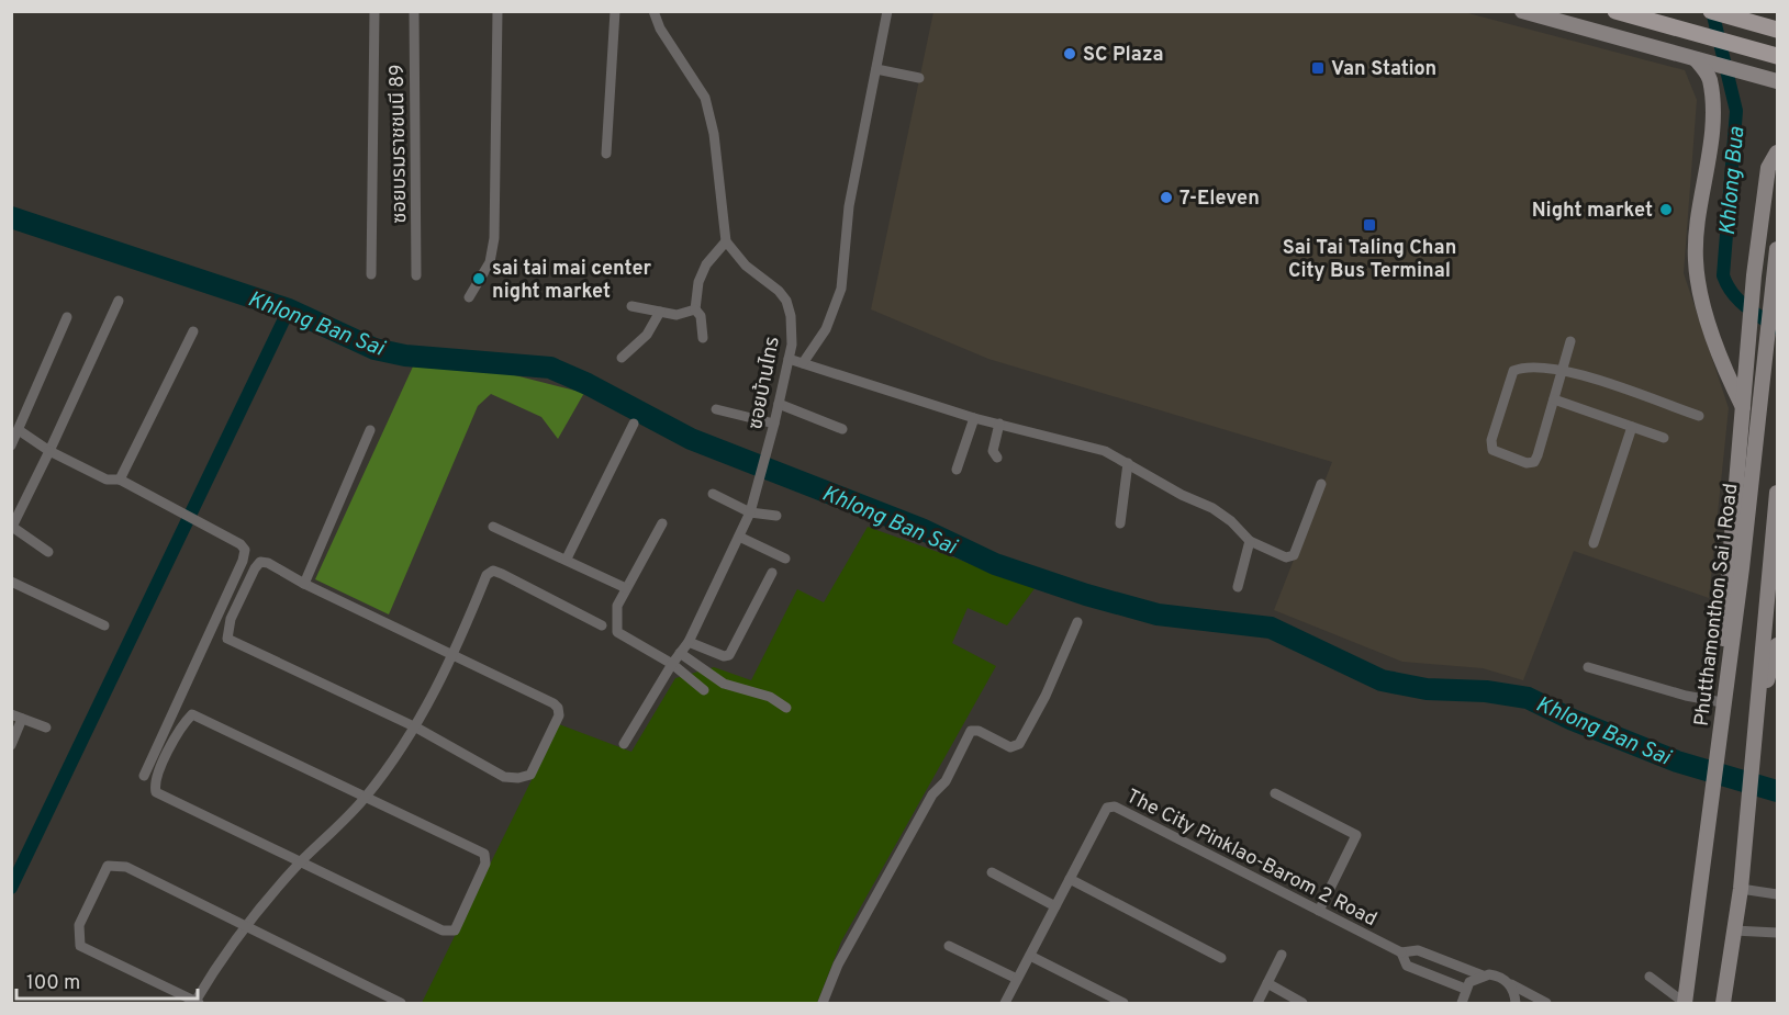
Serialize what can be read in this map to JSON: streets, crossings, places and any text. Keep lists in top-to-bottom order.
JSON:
{
  "streets": {
    "main road": ["Phutthamonthon Sai 1 Road"],
    "street": ["ซอยบรมราชชนนี 89", "ซอยบ้านไทร", "The City Pinklao-Barom 2 Road"]
  },
  "water": ["Khlong Bua", "Khlong Ban Sai"],
  "places": {
    "other": [
      "SC Plaza",
      "7-Eleven",
      "Night market",
      "sai tai mai center night market"
    ],
    "transit": ["Van Station", "Sai Tai Taling Chan City Bus Terminal"]
  },
  "scale_bar": "100 m"
}
